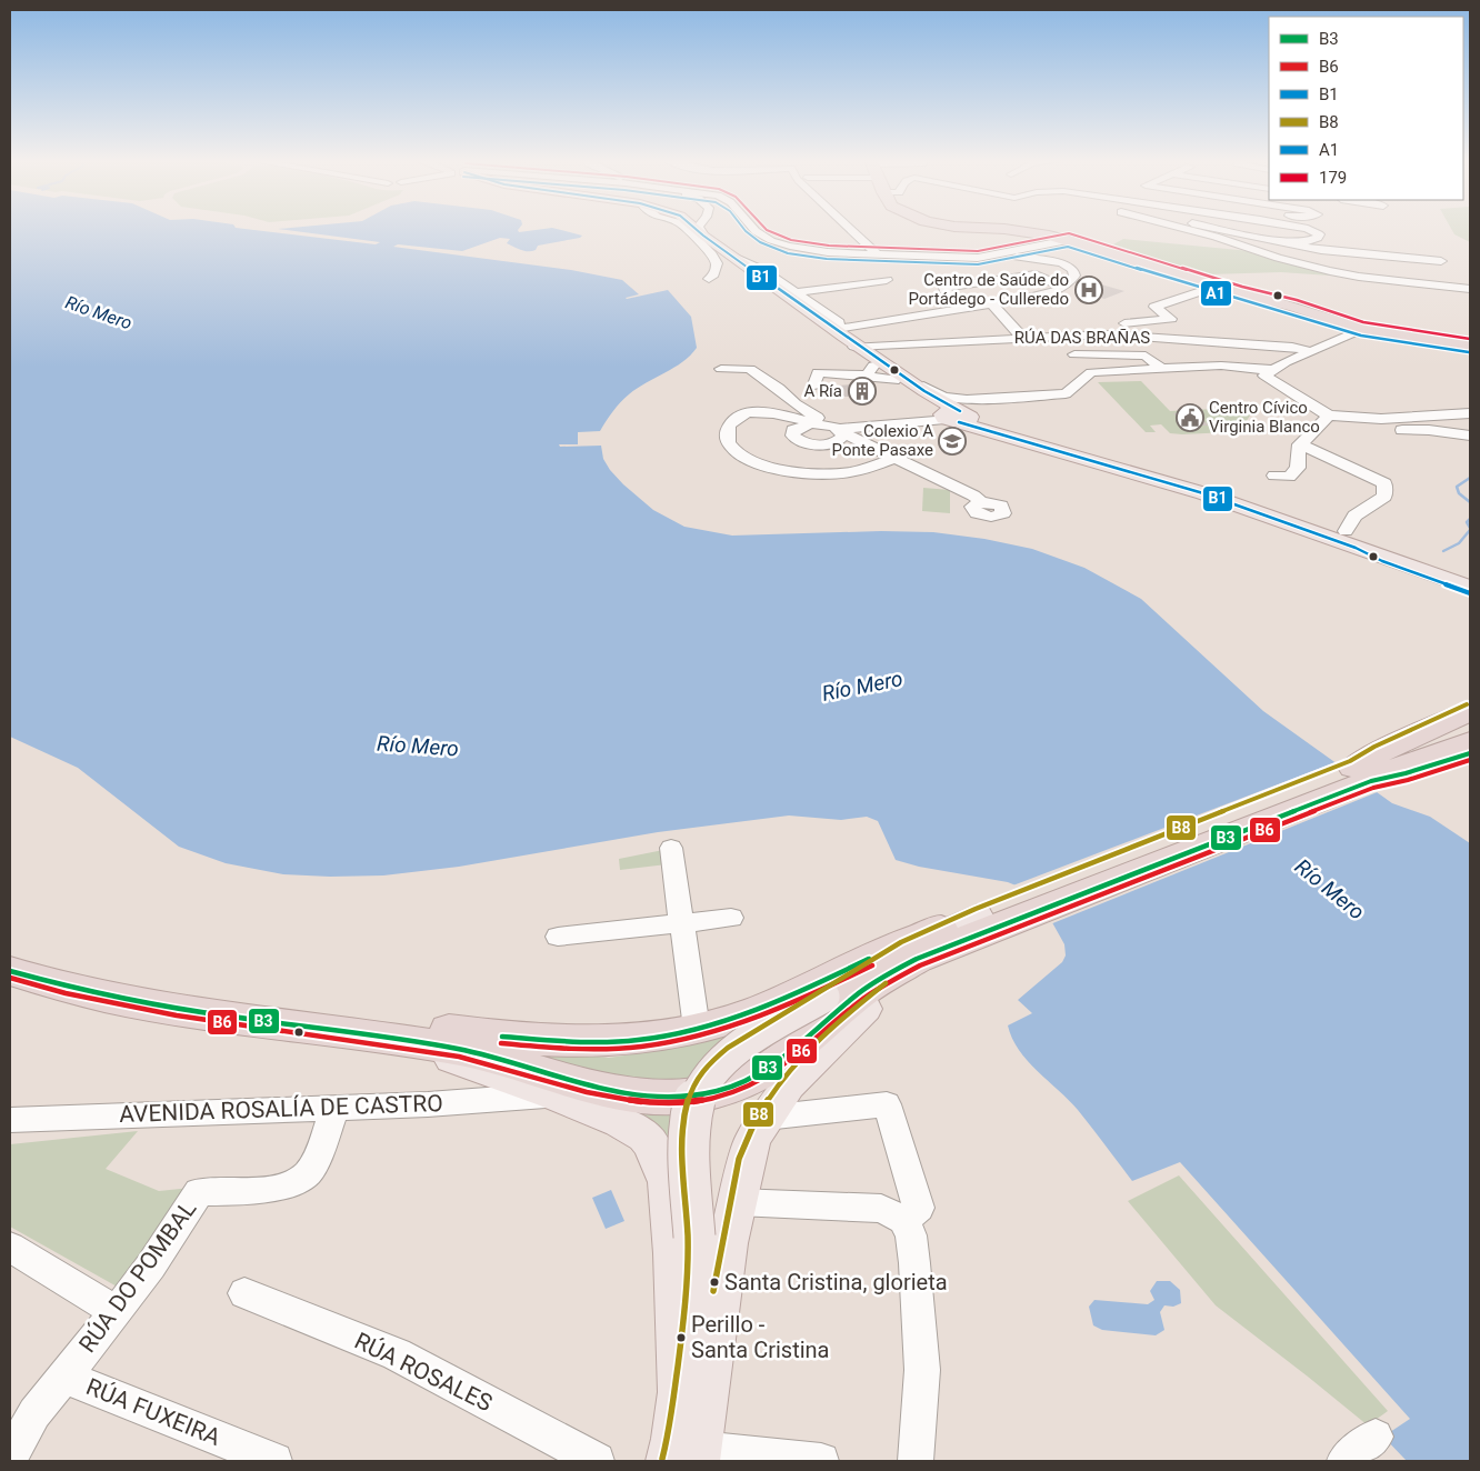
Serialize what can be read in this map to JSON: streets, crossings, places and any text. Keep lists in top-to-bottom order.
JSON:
{
  "streets": {
    "street": [
      "RÚA DAS BRAÑAS",
      "AVENIDA ROSALÍA DE CASTRO",
      "RÚA DO POMBAL",
      "RÚA ROSALES",
      "RÚA FUXEIRA"
    ]
  },
  "crossings": [
    ["AVENIDA ROSALÍA DE CASTRO", "RÚA DO POMBAL"],
    ["RÚA DO POMBAL", "RÚA FUXEIRA"]
  ],
  "water": ["Río Mero"],
  "places": {
    "hospital": ["Centro de Saúde do Portádego - Culleredo"],
    "building": ["A Ría"],
    "public building": ["Centro Cívico Virginia Blanco"],
    "school or university": ["Colexio A Ponte Pasaxe"],
    "other": ["Santa Cristina, glorieta", "Perillo - Santa Cristina"]
  },
  "lines": [
    "transit line B1",
    "transit line A1",
    "transit line 179",
    "transit line B8",
    "transit line B3",
    "transit line B6"
  ],
  "legend": [
    "B3",
    "B6",
    "B1",
    "B8",
    "A1",
    "179"
  ]
}
